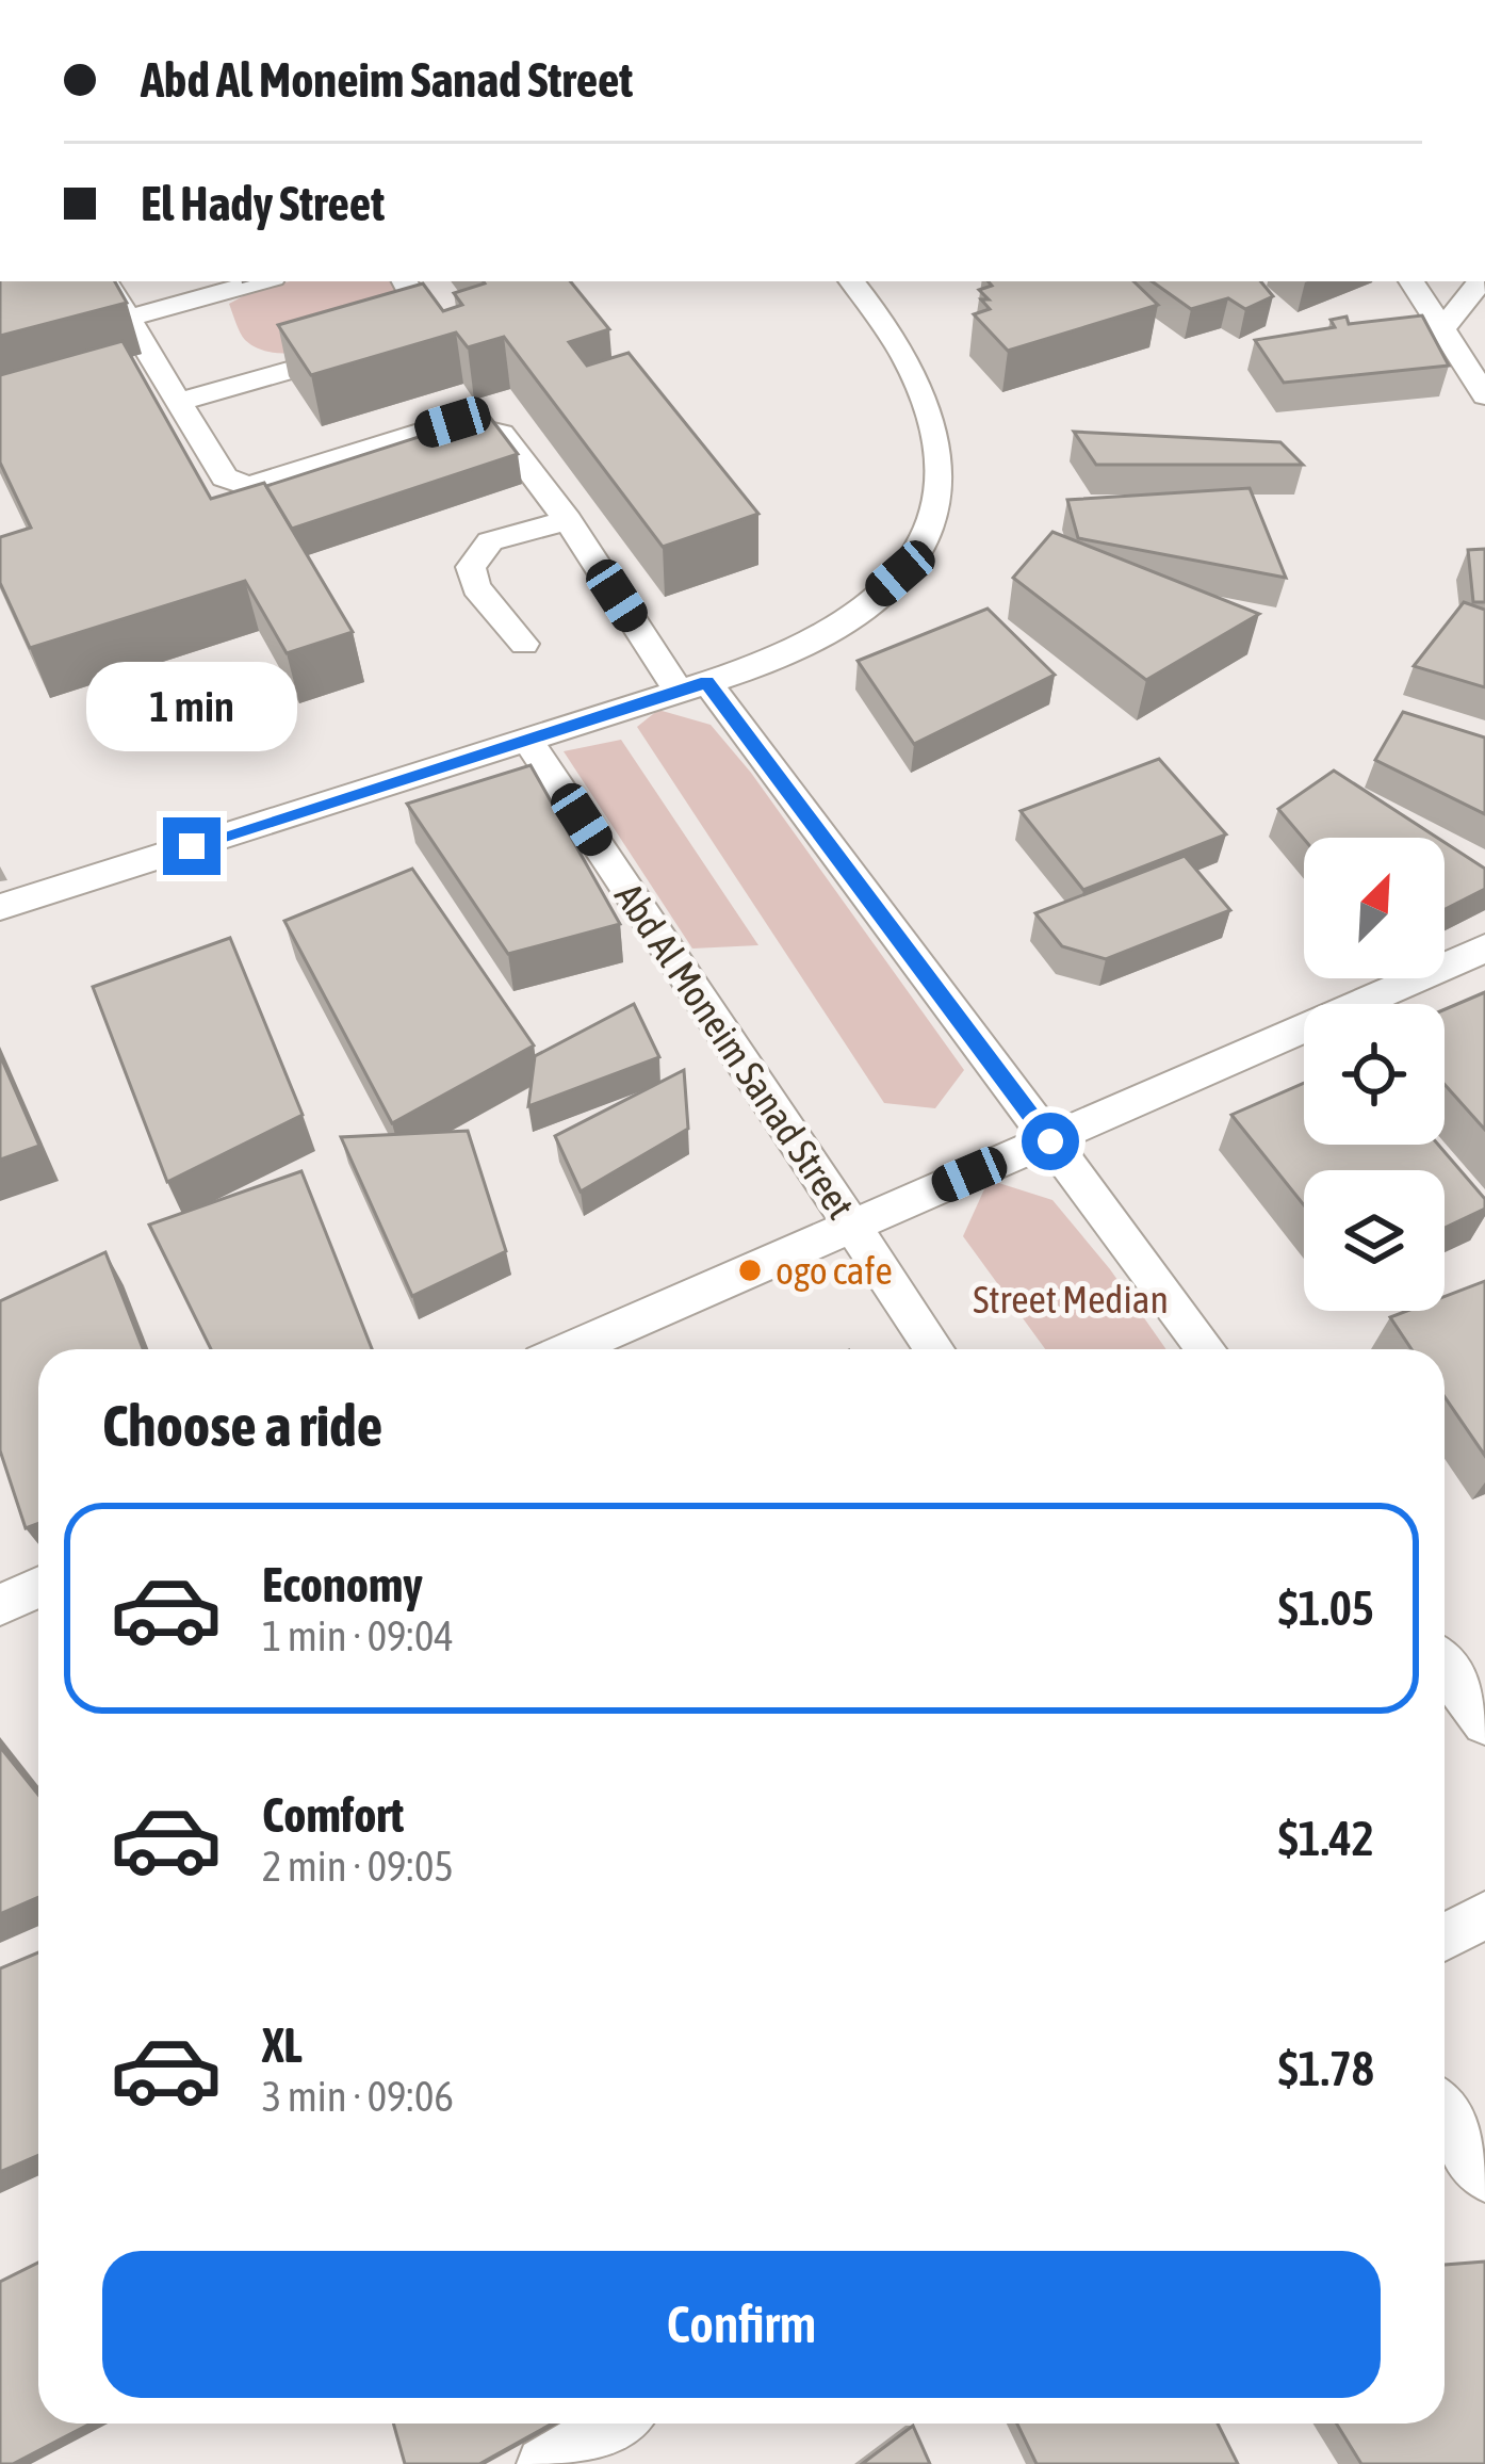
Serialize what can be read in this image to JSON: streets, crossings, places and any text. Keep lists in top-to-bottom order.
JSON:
{
  "streets": {
    "street": ["Abd Al Moneim Sanad Street"]
  },
  "parks": ["Street Median"],
  "places": ["ogo cafe"],
  "north": "top right",
  "page": {
    "banner": ["Abd Al Moneim Sanad Street", "El Hady Street"],
    "bubble": "1 min",
    "heading": "Choose a ride",
    "list": [
      {
        "name": "Economy",
        "note": "1 min · 09:04",
        "value": "$1.05"
      },
      {
        "name": "Comfort",
        "note": "2 min · 09:05",
        "value": "$1.42"
      },
      {
        "name": "XL",
        "note": "3 min · 09:06",
        "value": "$1.78"
      }
    ],
    "buttons": "Confirm"
  }
}
